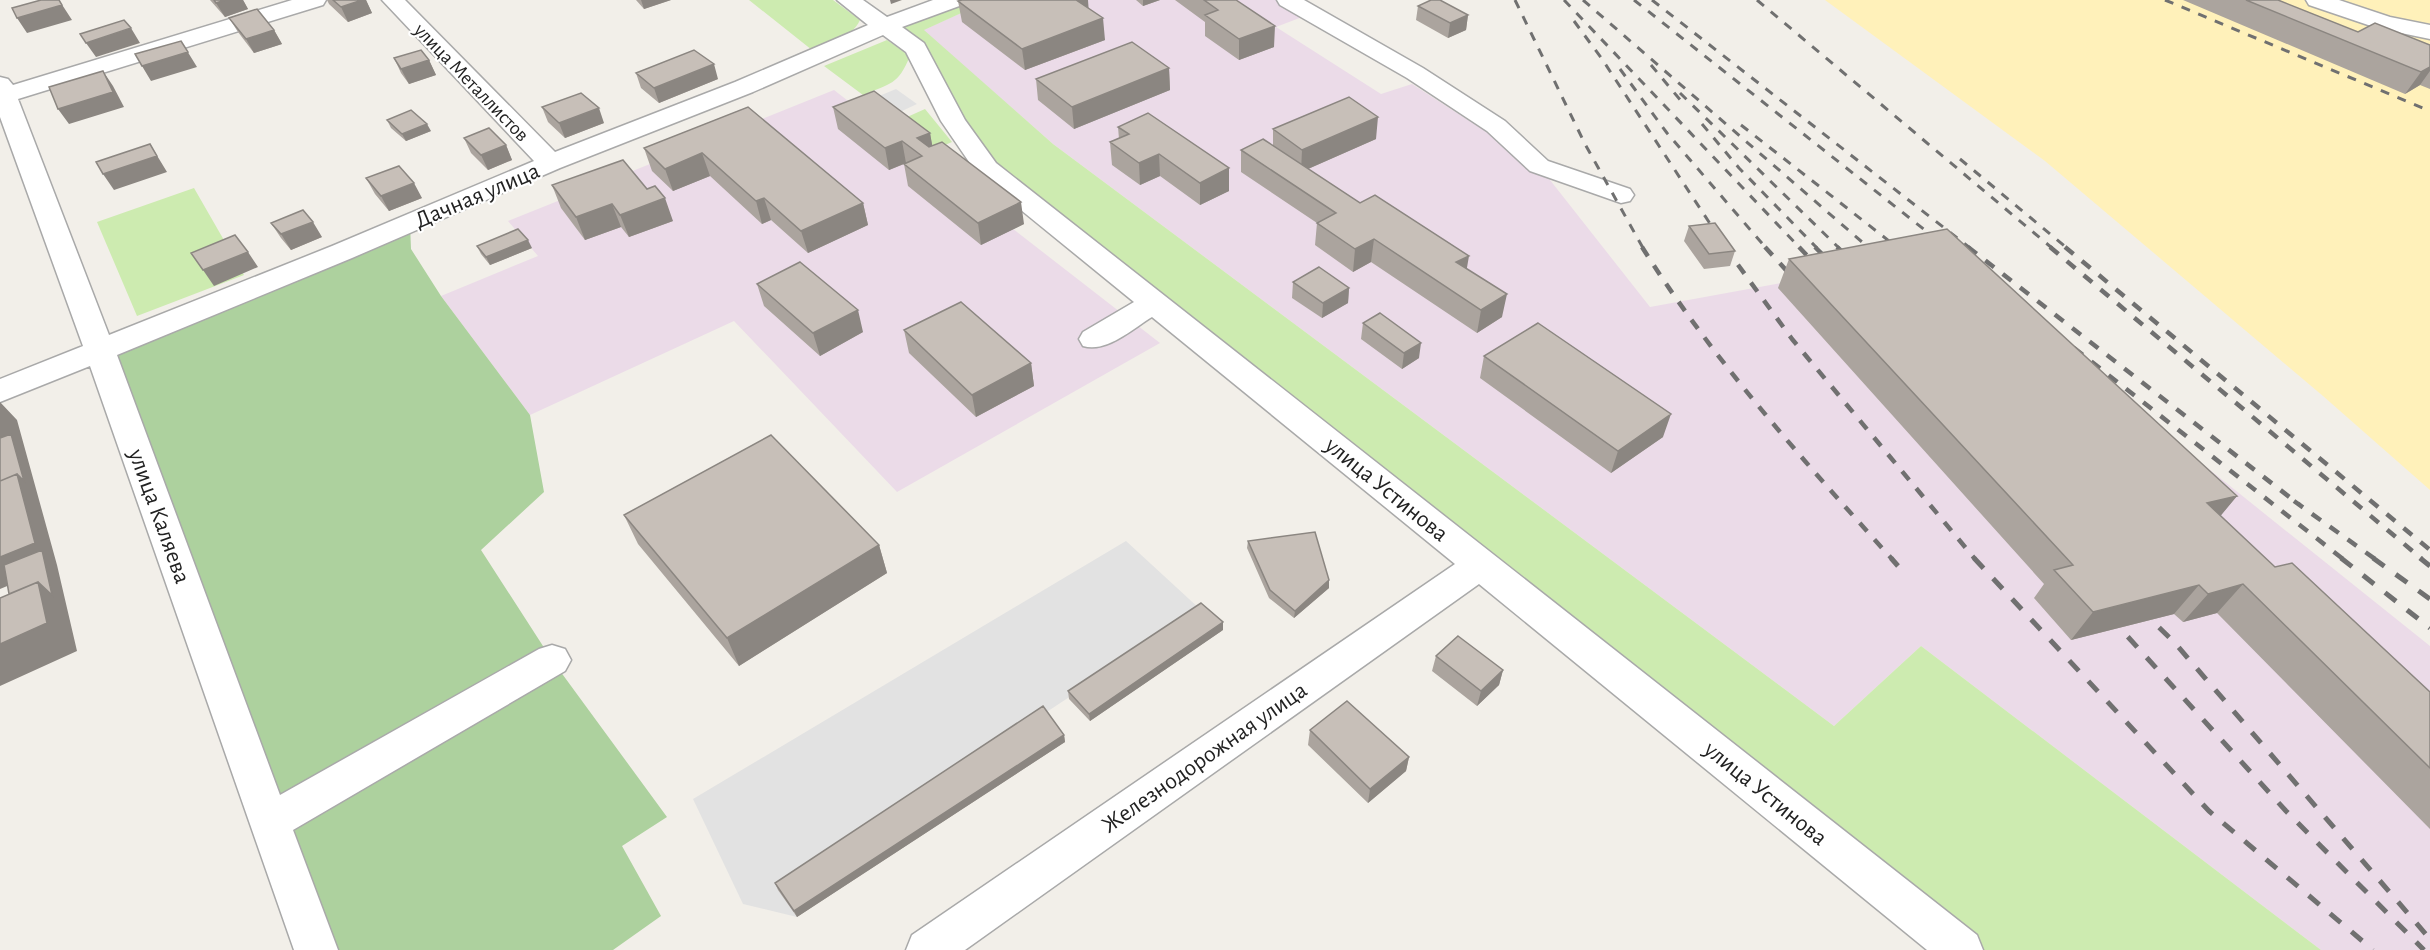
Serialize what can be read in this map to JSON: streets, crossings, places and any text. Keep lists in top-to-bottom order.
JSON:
{
  "streets": {
    "street": [
      "улица Металлистов",
      "Дачная улица",
      "улица Устинова",
      "улица Каляева",
      "Железнодорожная улица"
    ]
  },
  "crossings": [
    ["улица Металлистов", "Дачная улица"],
    ["Дачная улица", "улица Устинова"],
    ["Дачная улица", "улица Каляева"],
    ["улица Устинова", "Железнодорожная улица"]
  ]
}
